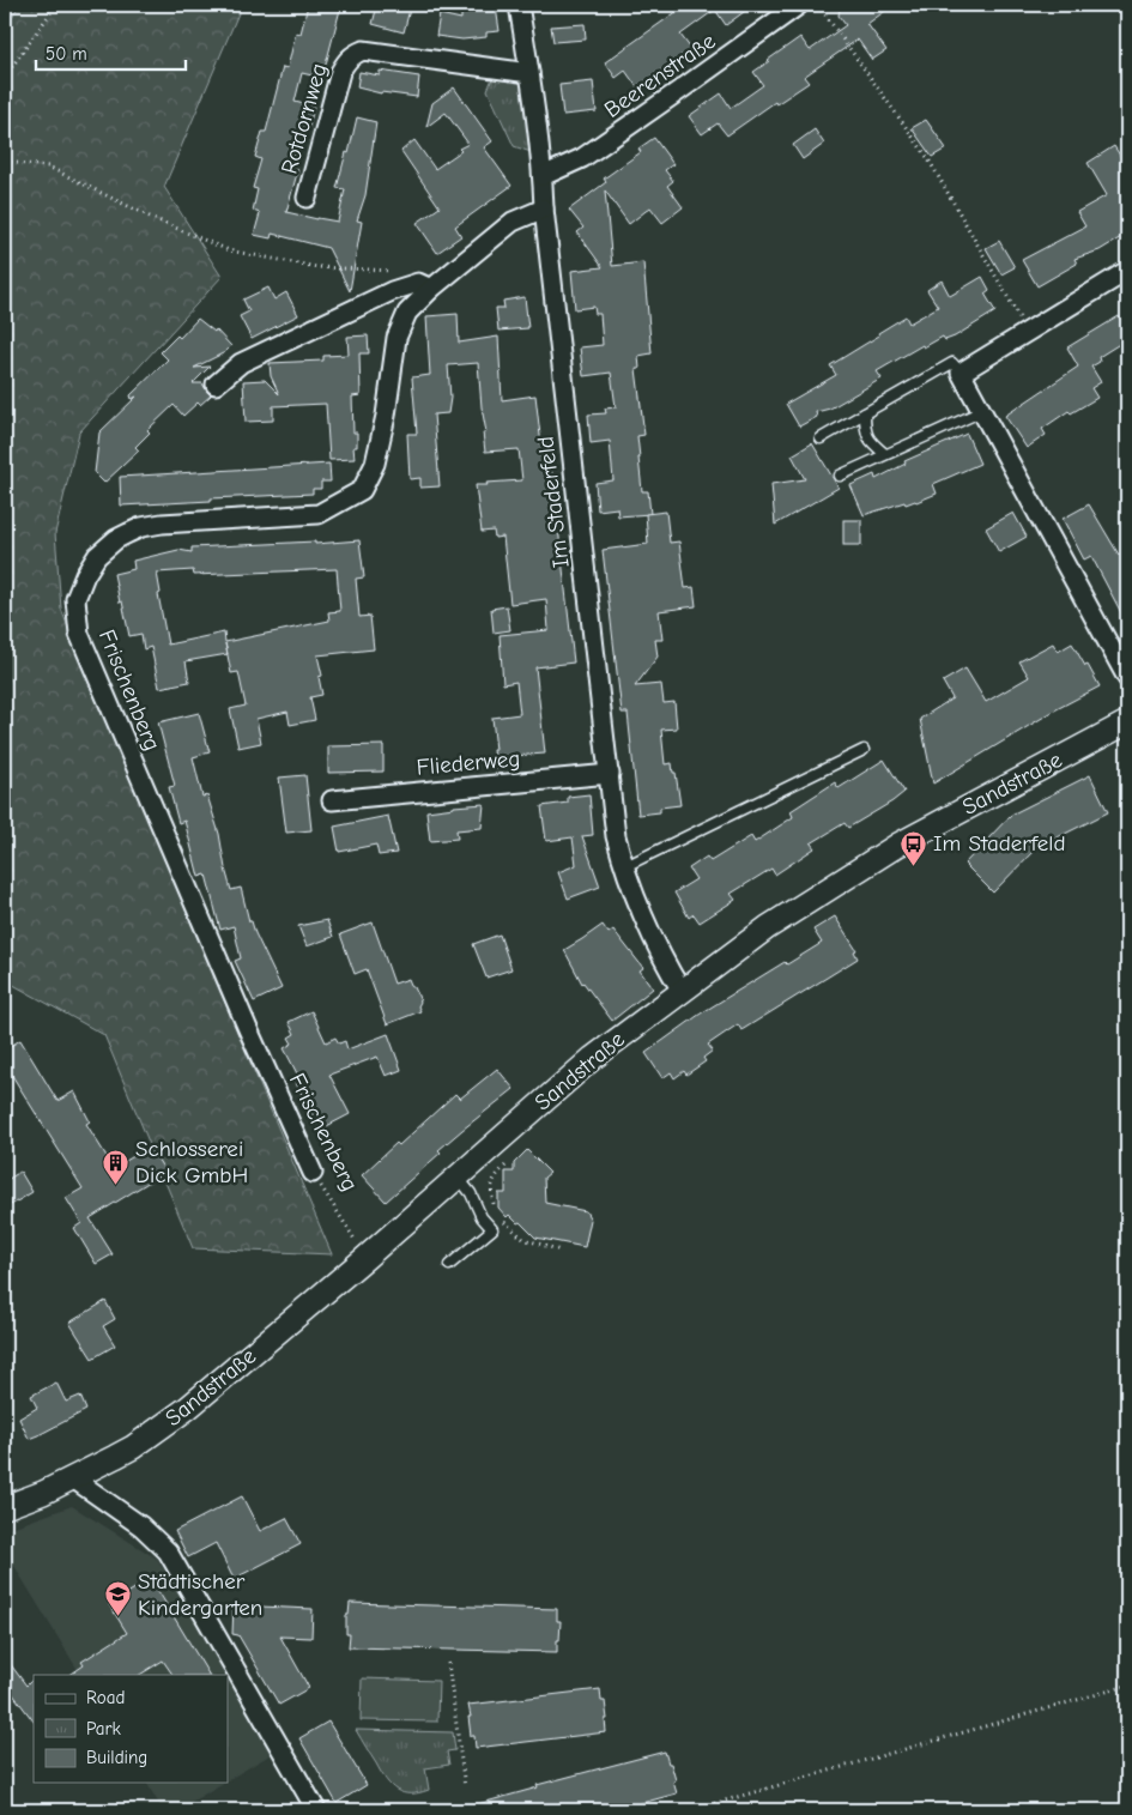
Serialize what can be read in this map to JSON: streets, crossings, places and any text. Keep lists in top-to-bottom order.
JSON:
{
  "streets": {
    "street": [
      "Beerenstraße",
      "Rotdornweg",
      "Im Staderfeld",
      "Frischenberg",
      "Fliederweg",
      "Sandstraße"
    ]
  },
  "crossings": [
    ["Beerenstraße", "Im Staderfeld"],
    ["Rotdornweg", "Im Staderfeld"],
    ["Im Staderfeld", "Frischenberg"],
    ["Im Staderfeld", "Fliederweg"],
    ["Im Staderfeld", "Sandstraße"],
    ["Frischenberg", "Sandstraße"]
  ],
  "places": {
    "bus stop": ["Im Staderfeld"],
    "building": ["Schlosserei Dick GmbH"],
    "school or university": ["Städtischer Kindergarten"]
  },
  "legend": ["Road", "Park", "Building"],
  "scale_bar": "50 m"
}
